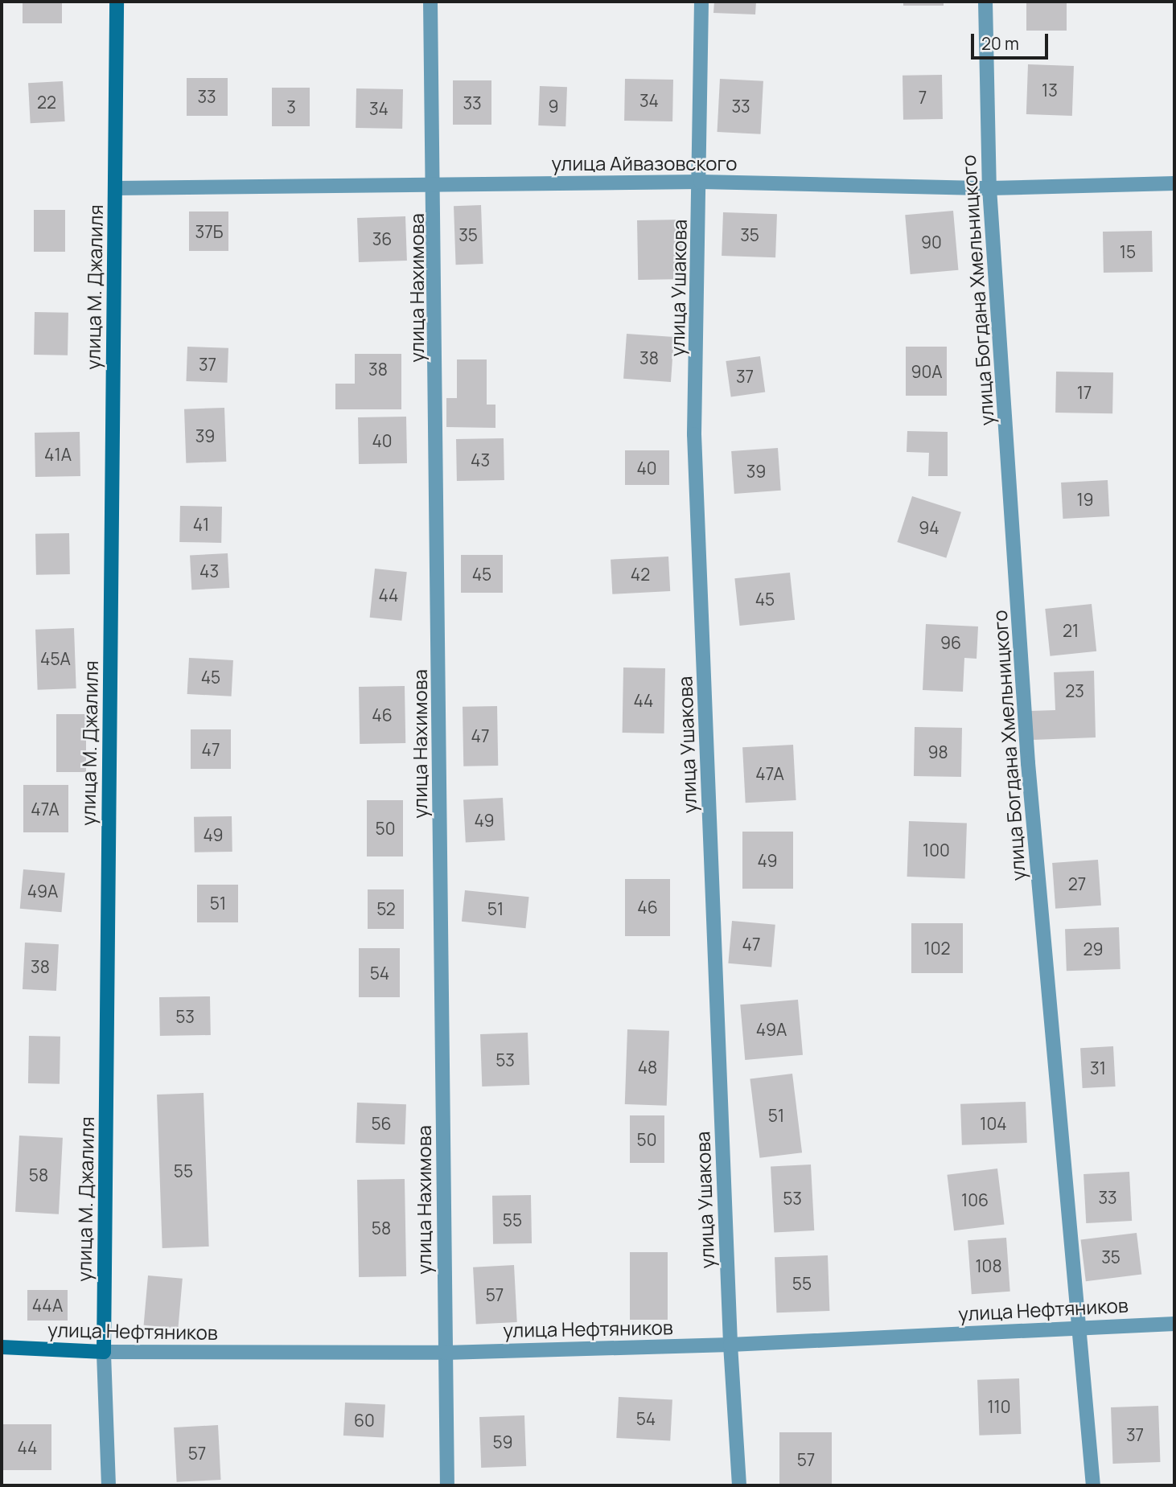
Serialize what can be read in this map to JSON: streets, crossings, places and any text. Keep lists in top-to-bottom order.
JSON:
{
  "streets": {
    "street": [
      "улица Айвазовского",
      "улица М. Джалиля",
      "улица Нахимова",
      "улица Ушакова",
      "улица Богдана Хмельницкого",
      "улица Нефтяников"
    ]
  },
  "crossings": [
    ["улица Айвазовского", "улица М. Джалиля"],
    ["улица Айвазовского", "улица Нахимова"],
    ["улица Айвазовского", "улица Ушакова"],
    ["улица Айвазовского", "улица Богдана Хмельницкого"],
    ["улица М. Джалиля", "улица Нефтяников"],
    ["улица Нахимова", "улица Нефтяников"],
    ["улица Ушакова", "улица Нефтяников"],
    ["улица Богдана Хмельницкого", "улица Нефтяников"]
  ],
  "house_numbers": [
    "13",
    "33",
    "7",
    "34",
    "22",
    "33",
    "9",
    "33",
    "3",
    "34",
    "37Б",
    "35",
    "35",
    "36",
    "90",
    "15",
    "38",
    "37",
    "38",
    "90А",
    "37",
    "17",
    "39",
    "40",
    "41А",
    "43",
    "40",
    "39",
    "19",
    "41",
    "94",
    "43",
    "45",
    "42",
    "44",
    "45",
    "21",
    "96",
    "45А",
    "45",
    "23",
    "44",
    "46",
    "47",
    "47",
    "98",
    "47А",
    "47А",
    "49",
    "50",
    "49",
    "100",
    "49",
    "27",
    "49А",
    "51",
    "46",
    "52",
    "51",
    "47",
    "102",
    "29",
    "38",
    "54",
    "53",
    "49А",
    "53",
    "48",
    "31",
    "51",
    "56",
    "104",
    "50",
    "55",
    "58",
    "33",
    "53",
    "106",
    "55",
    "58",
    "35",
    "108",
    "55",
    "57",
    "44А",
    "110",
    "54",
    "60",
    "37",
    "59",
    "44",
    "57",
    "57"
  ],
  "scale_bar": "20 m"
}
